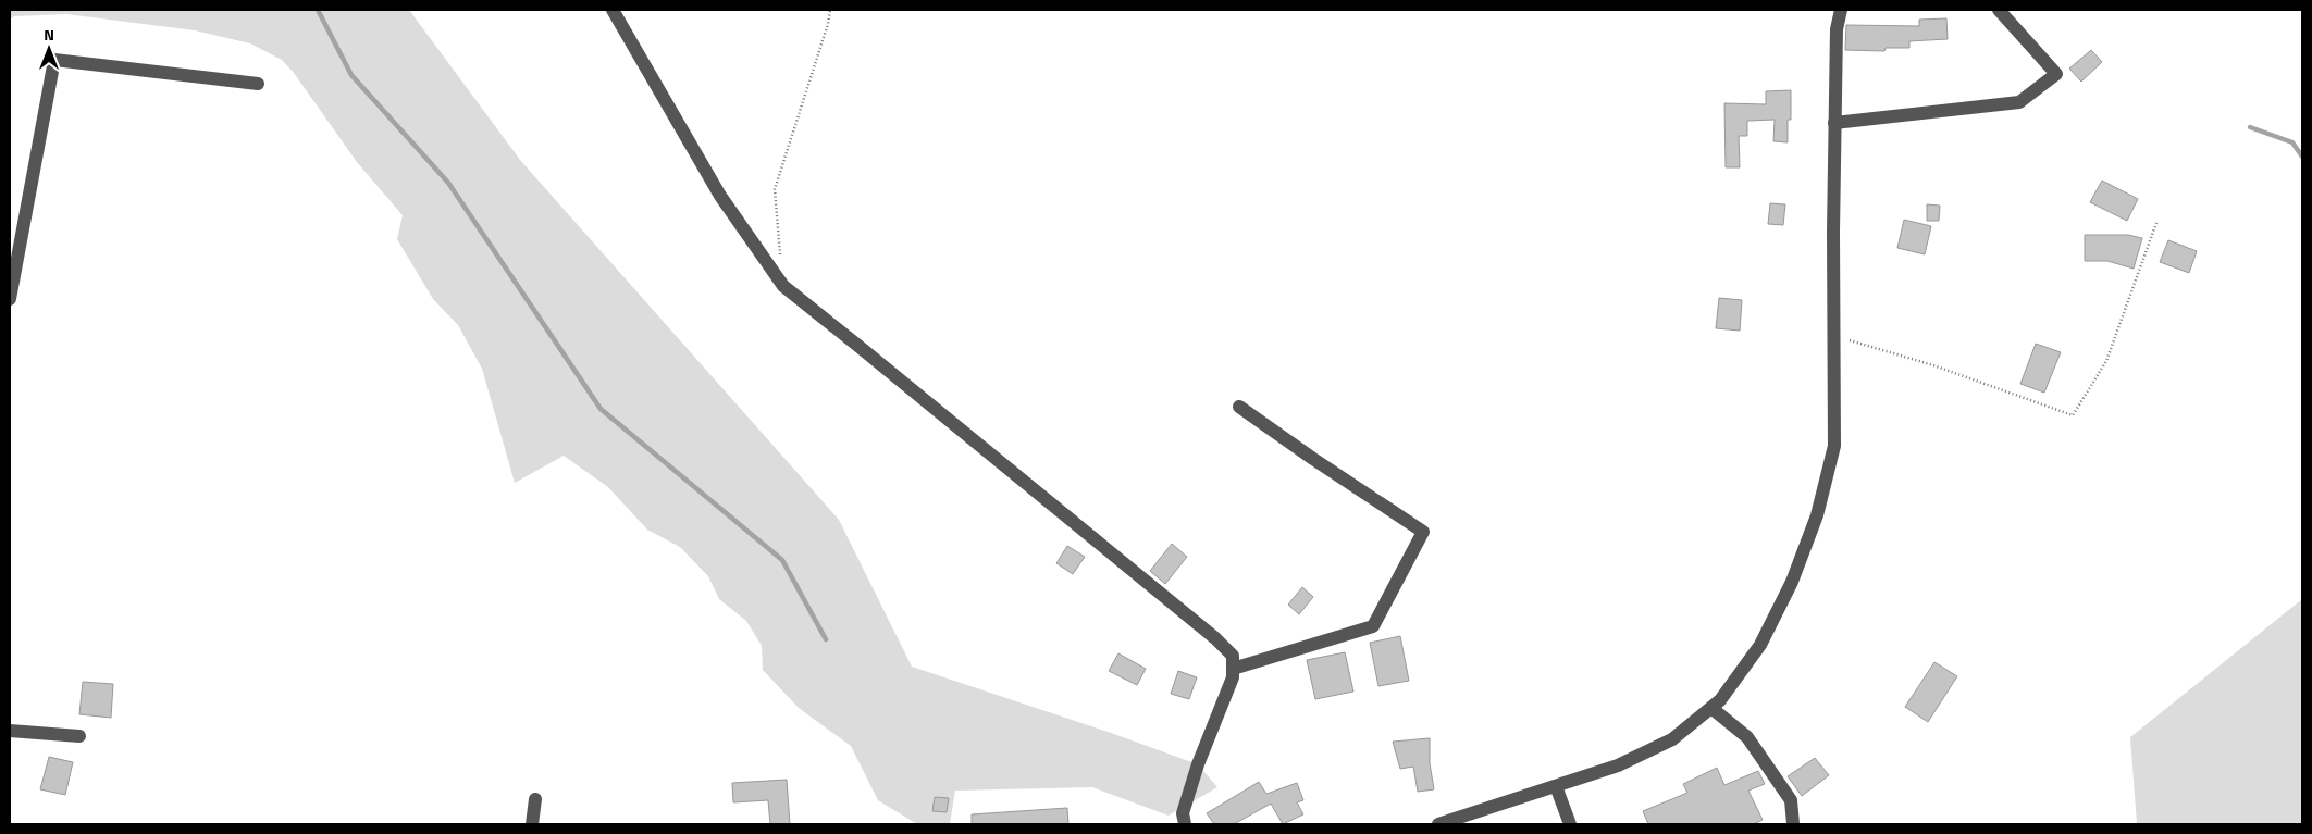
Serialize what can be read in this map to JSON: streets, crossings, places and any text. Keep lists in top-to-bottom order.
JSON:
{
  "north": "top"
}
